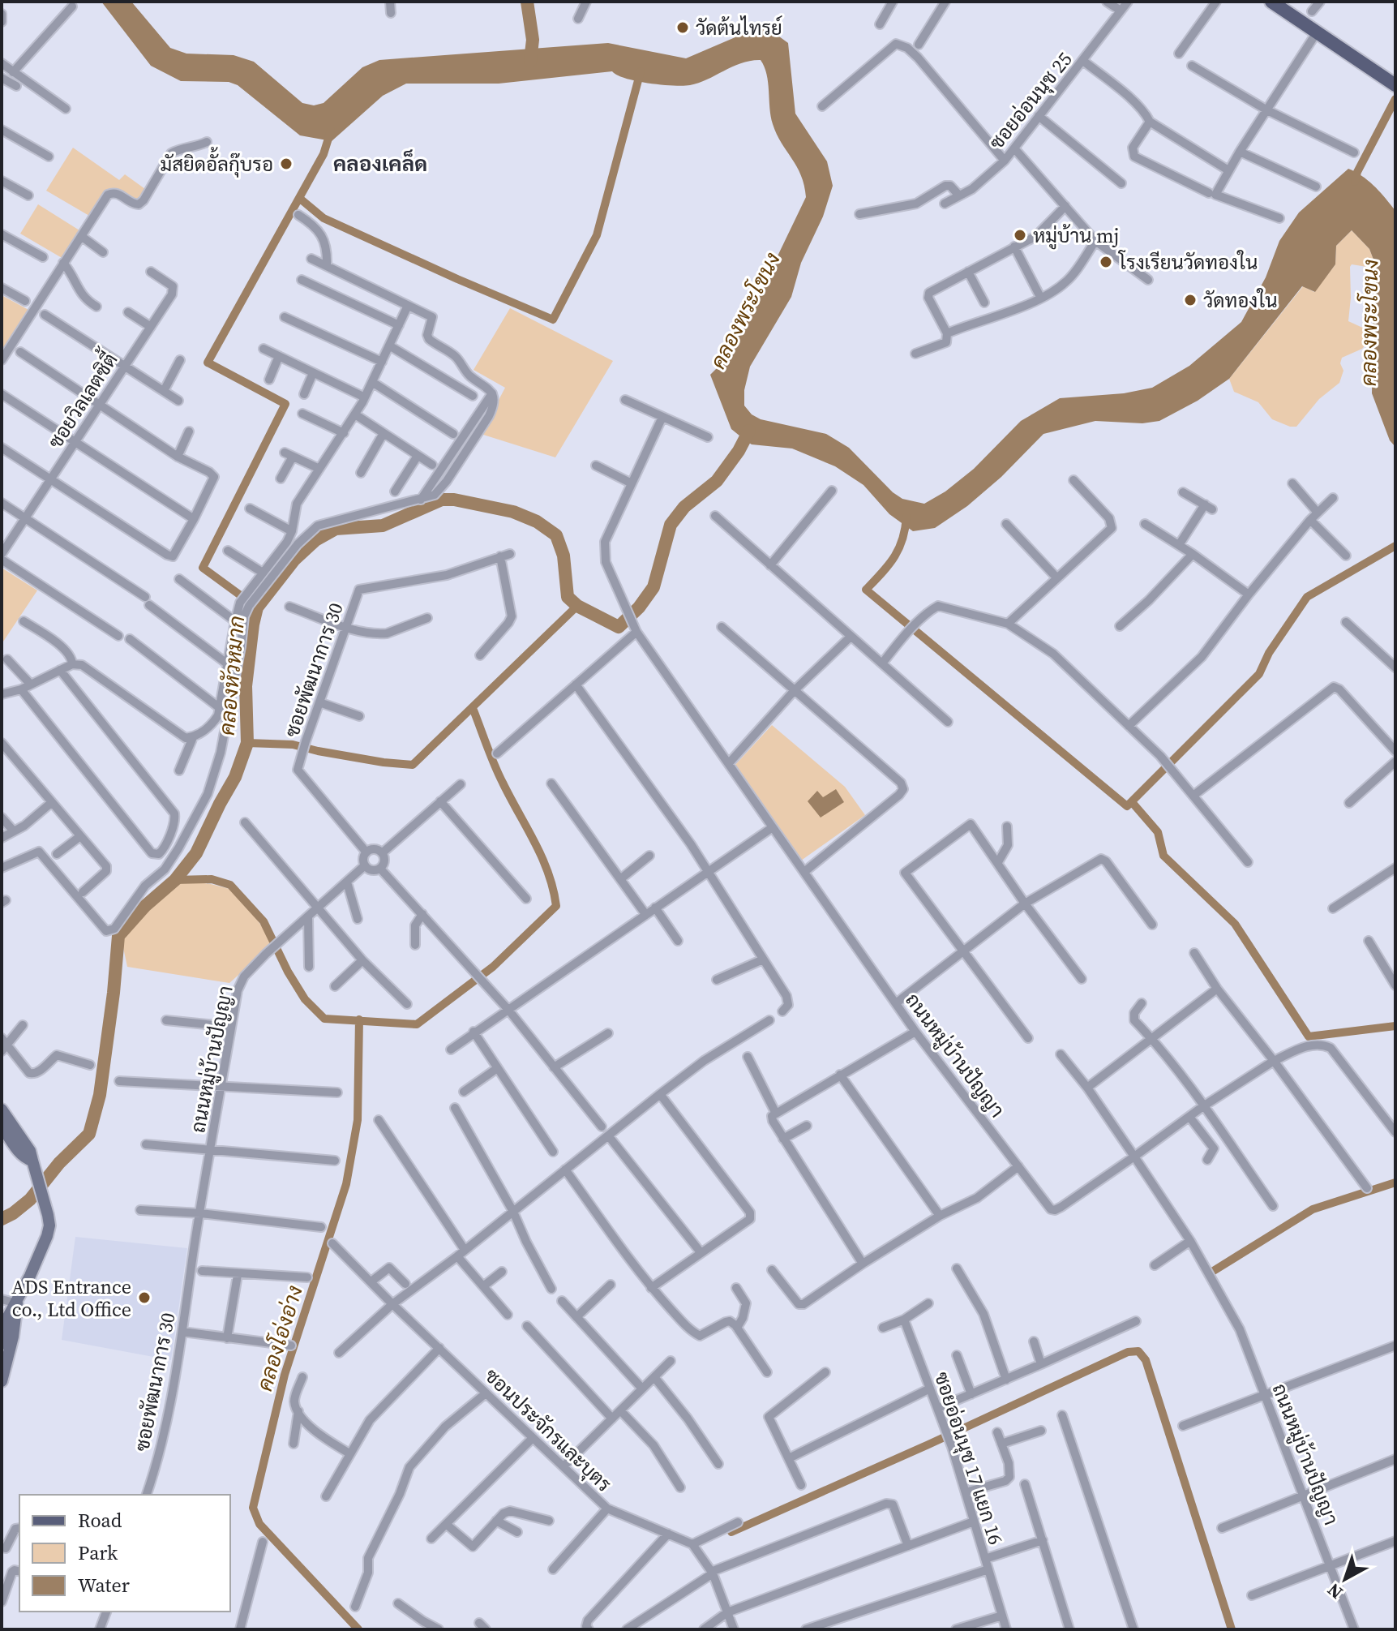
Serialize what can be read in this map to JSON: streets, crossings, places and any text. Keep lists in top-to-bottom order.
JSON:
{
  "streets": {
    "street": [
      "ซอยอ่อนนุช 25",
      "ซอยวิลเลตซิตี้",
      "ซอยพัฒนาการ 30",
      "ถนนหมู่บ้านปัญญา",
      "ซอนประจักรและบุตร",
      "ซอยอ่อนนุช 17 แยก 16"
    ]
  },
  "crossings": [
    ["ซอยพัฒนาการ 30", "ถนนหมู่บ้านปัญญา"]
  ],
  "districts": ["คลองเคล็ด"],
  "water": ["คลองพระโขนง", "คลองหัวหมาก", "คลองโอ่งอ่าง"],
  "places": [
    "วัดต้นไทรย์",
    "มัสยิดอั้ลกุ๊บรอ",
    "หมู่บ้าน mj",
    "โรงเรียนวัดทองใน",
    "วัดทองใน",
    "ADS Entrance co., Ltd Office"
  ],
  "legend": ["Road", "Park", "Water"],
  "north": "bottom left"
}
